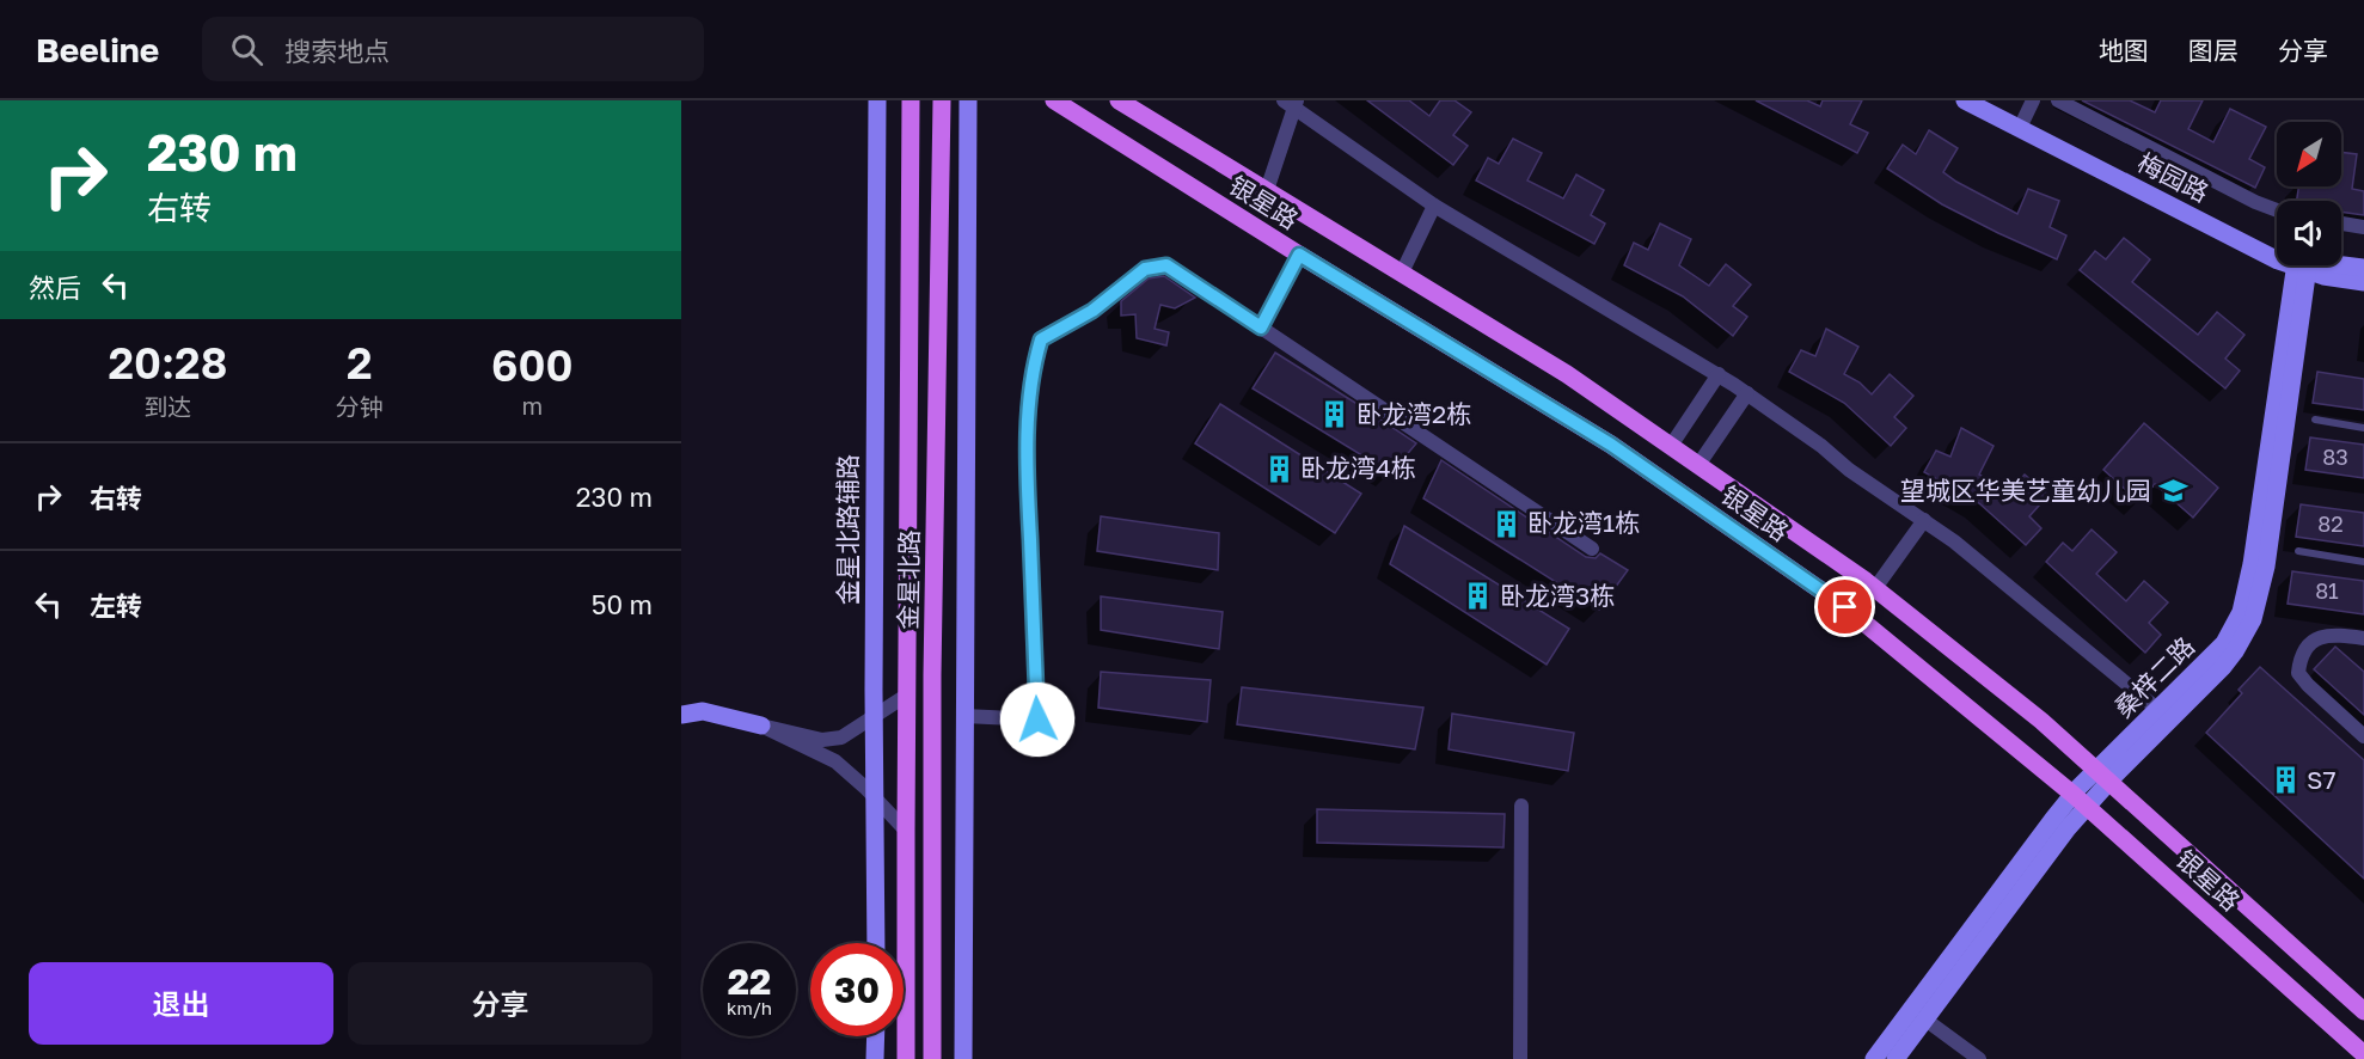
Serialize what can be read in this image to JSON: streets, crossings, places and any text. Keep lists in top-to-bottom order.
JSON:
{
  "streets": {
    "main road": ["银星路", "金星北路"],
    "street": ["梅园路", "金星北路辅路", "桑梓二路"]
  },
  "crossings": [
    ["银星路", "桑梓二路"]
  ],
  "places": {
    "building": [
      "卧龙湾2栋",
      "卧龙湾4栋",
      "卧龙湾1栋",
      "卧龙湾3栋",
      "S7"
    ],
    "school or university": ["望城区华美艺童幼儿园"]
  },
  "house_numbers": ["83", "82", "81"],
  "north": "bottom left",
  "page": {
    "header": "Beeline",
    "search": "搜索地点",
    "nav": ["地图", "图层", "分享"],
    "turn": ["230 m", "右转"],
    "then": "然后",
    "eta": [
      "20:28",
      "到达",
      "2",
      "分钟",
      "600",
      "m"
    ],
    "list": [
      {
        "name": "右转",
        "value": "230 m"
      },
      {
        "name": "左转",
        "value": "50 m"
      }
    ],
    "speed": "22 km/h",
    "limit": "30",
    "buttons": ["退出", "分享"]
  }
}
